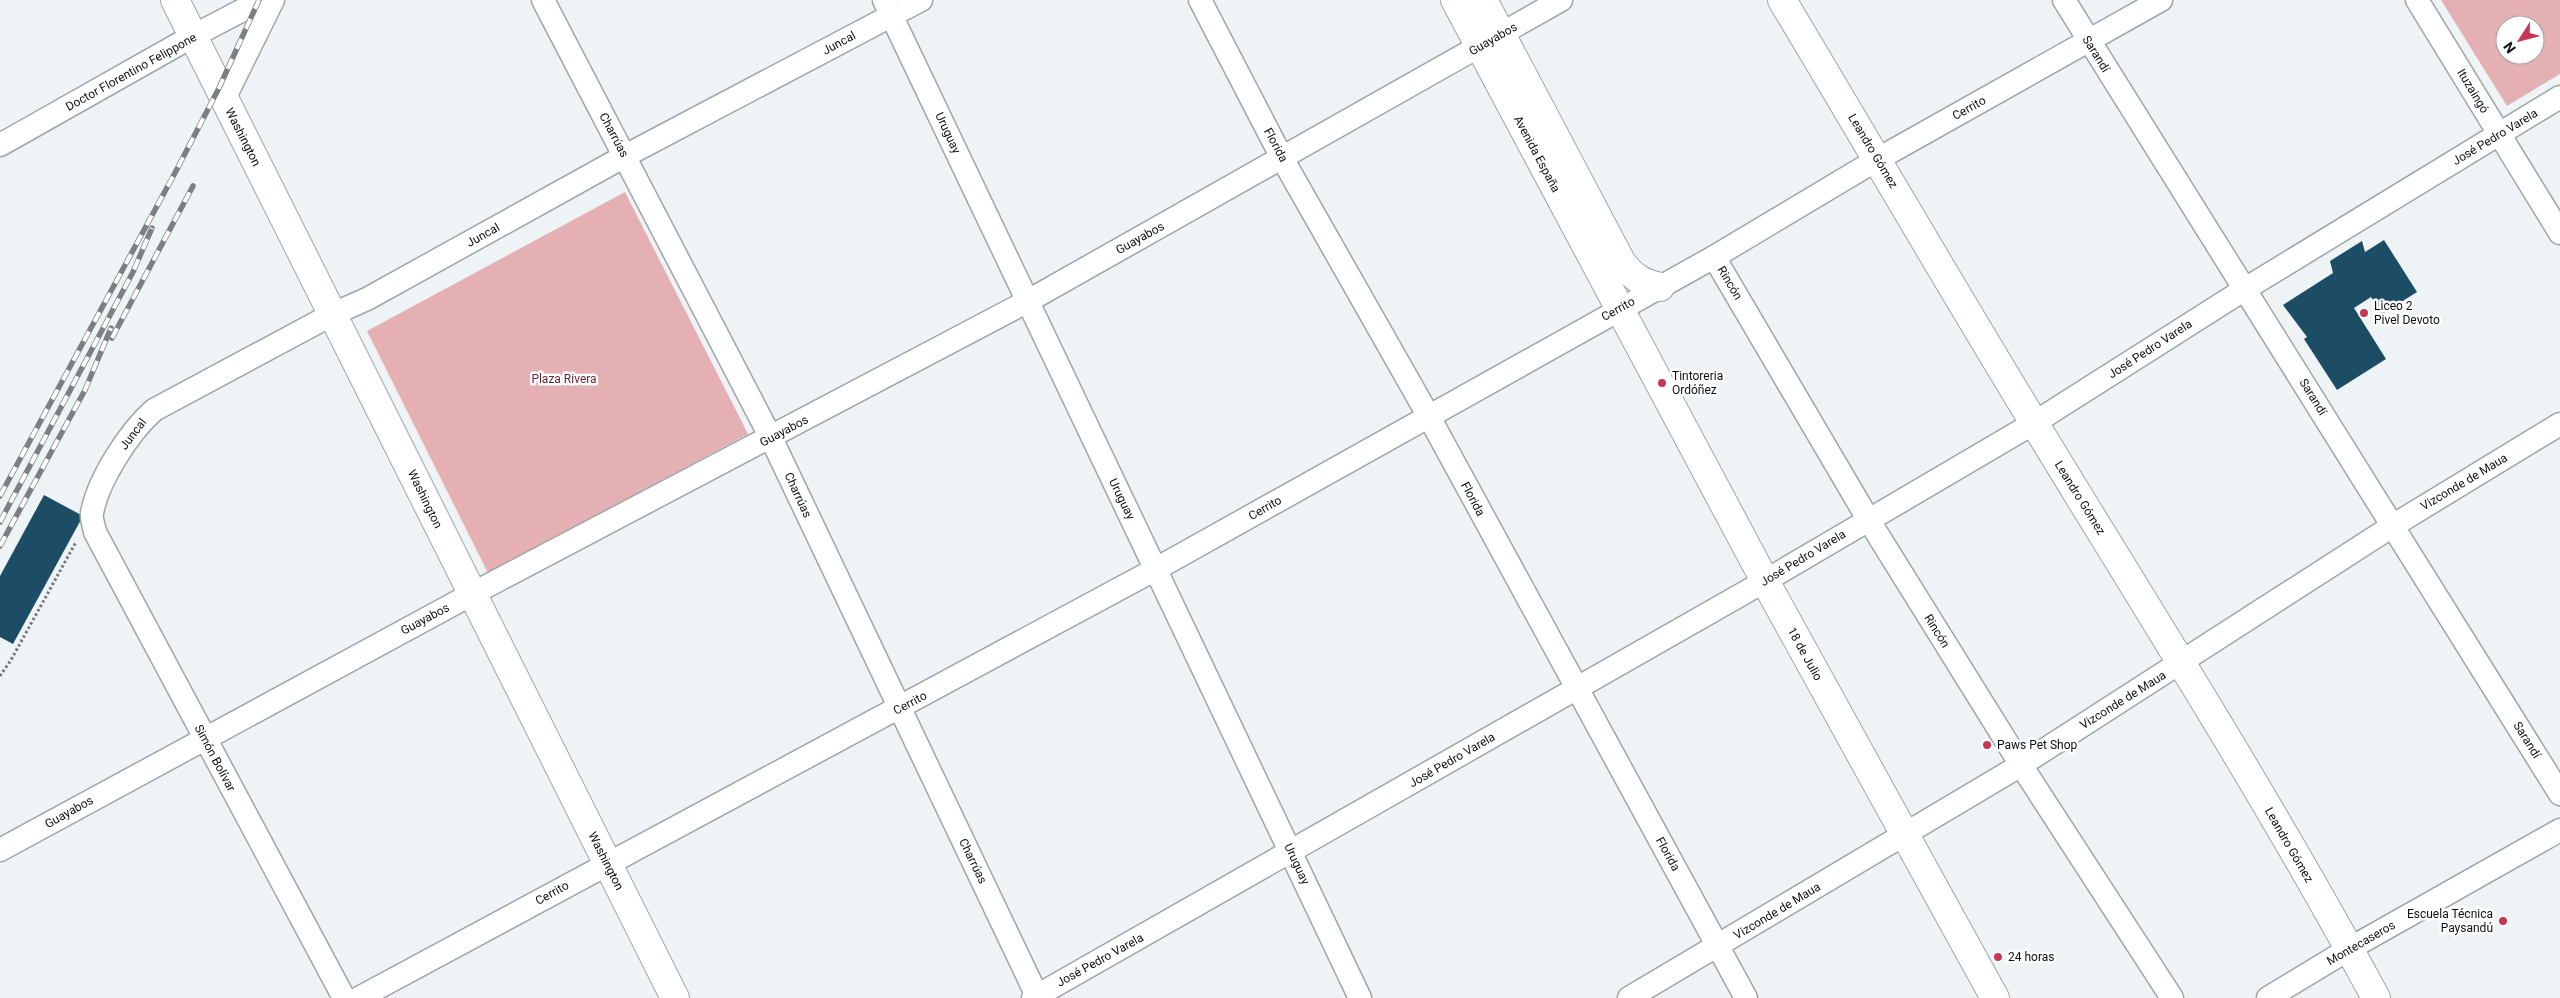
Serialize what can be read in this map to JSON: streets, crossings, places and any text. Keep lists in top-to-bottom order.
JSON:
{
  "streets": {
    "street": [
      "Guayabos",
      "Juncal",
      "Sarandí",
      "Doctor Florentino Felippone",
      "Ituzaingó",
      "Cerrito",
      "Uruguay",
      "Charrúas",
      "Washington",
      "José Pedro Varela",
      "Florida",
      "Leandro Gómez",
      "Avenida España",
      "Rincón",
      "Vizconde de Maua",
      "18 de Julio",
      "Simón Bolívar",
      "Montecaseros"
    ]
  },
  "crossings": [
    ["Guayabos", "Uruguay"],
    ["Guayabos", "Charrúas"],
    ["Guayabos", "Washington"],
    ["Guayabos", "Florida"],
    ["Guayabos", "Avenida España"],
    ["Guayabos", "Simón Bolívar"],
    ["Juncal", "Uruguay"],
    ["Juncal", "Charrúas"],
    ["Juncal", "Washington"],
    ["Juncal", "Simón Bolívar"],
    ["Sarandí", "Cerrito"],
    ["Sarandí", "José Pedro Varela"],
    ["Sarandí", "Vizconde de Maua"],
    ["Doctor Florentino Felippone", "Washington"],
    ["Ituzaingó", "José Pedro Varela"],
    ["Cerrito", "Uruguay"],
    ["Cerrito", "Charrúas"],
    ["Cerrito", "Washington"],
    ["Cerrito", "Florida"],
    ["Cerrito", "Leandro Gómez"],
    ["Cerrito", "Avenida España"],
    ["Cerrito", "Rincón"],
    ["Cerrito", "18 de Julio"],
    ["Uruguay", "José Pedro Varela"],
    ["Charrúas", "José Pedro Varela"],
    ["José Pedro Varela", "Florida"],
    ["José Pedro Varela", "Leandro Gómez"],
    ["José Pedro Varela", "Rincón"],
    ["José Pedro Varela", "18 de Julio"],
    ["Florida", "Vizconde de Maua"],
    ["Leandro Gómez", "Vizconde de Maua"],
    ["Leandro Gómez", "Montecaseros"],
    ["Avenida España", "18 de Julio"],
    ["Rincón", "Vizconde de Maua"],
    ["Vizconde de Maua", "18 de Julio"]
  ],
  "parks": ["Plaza Rivera"],
  "places": [
    "Liceo 2 Pivel Devoto",
    "Tintoreria Ordóñez",
    "Paws Pet Shop",
    "Escuela Técnica Paysandú",
    "24 horas"
  ],
  "north": "bottom left"
}
